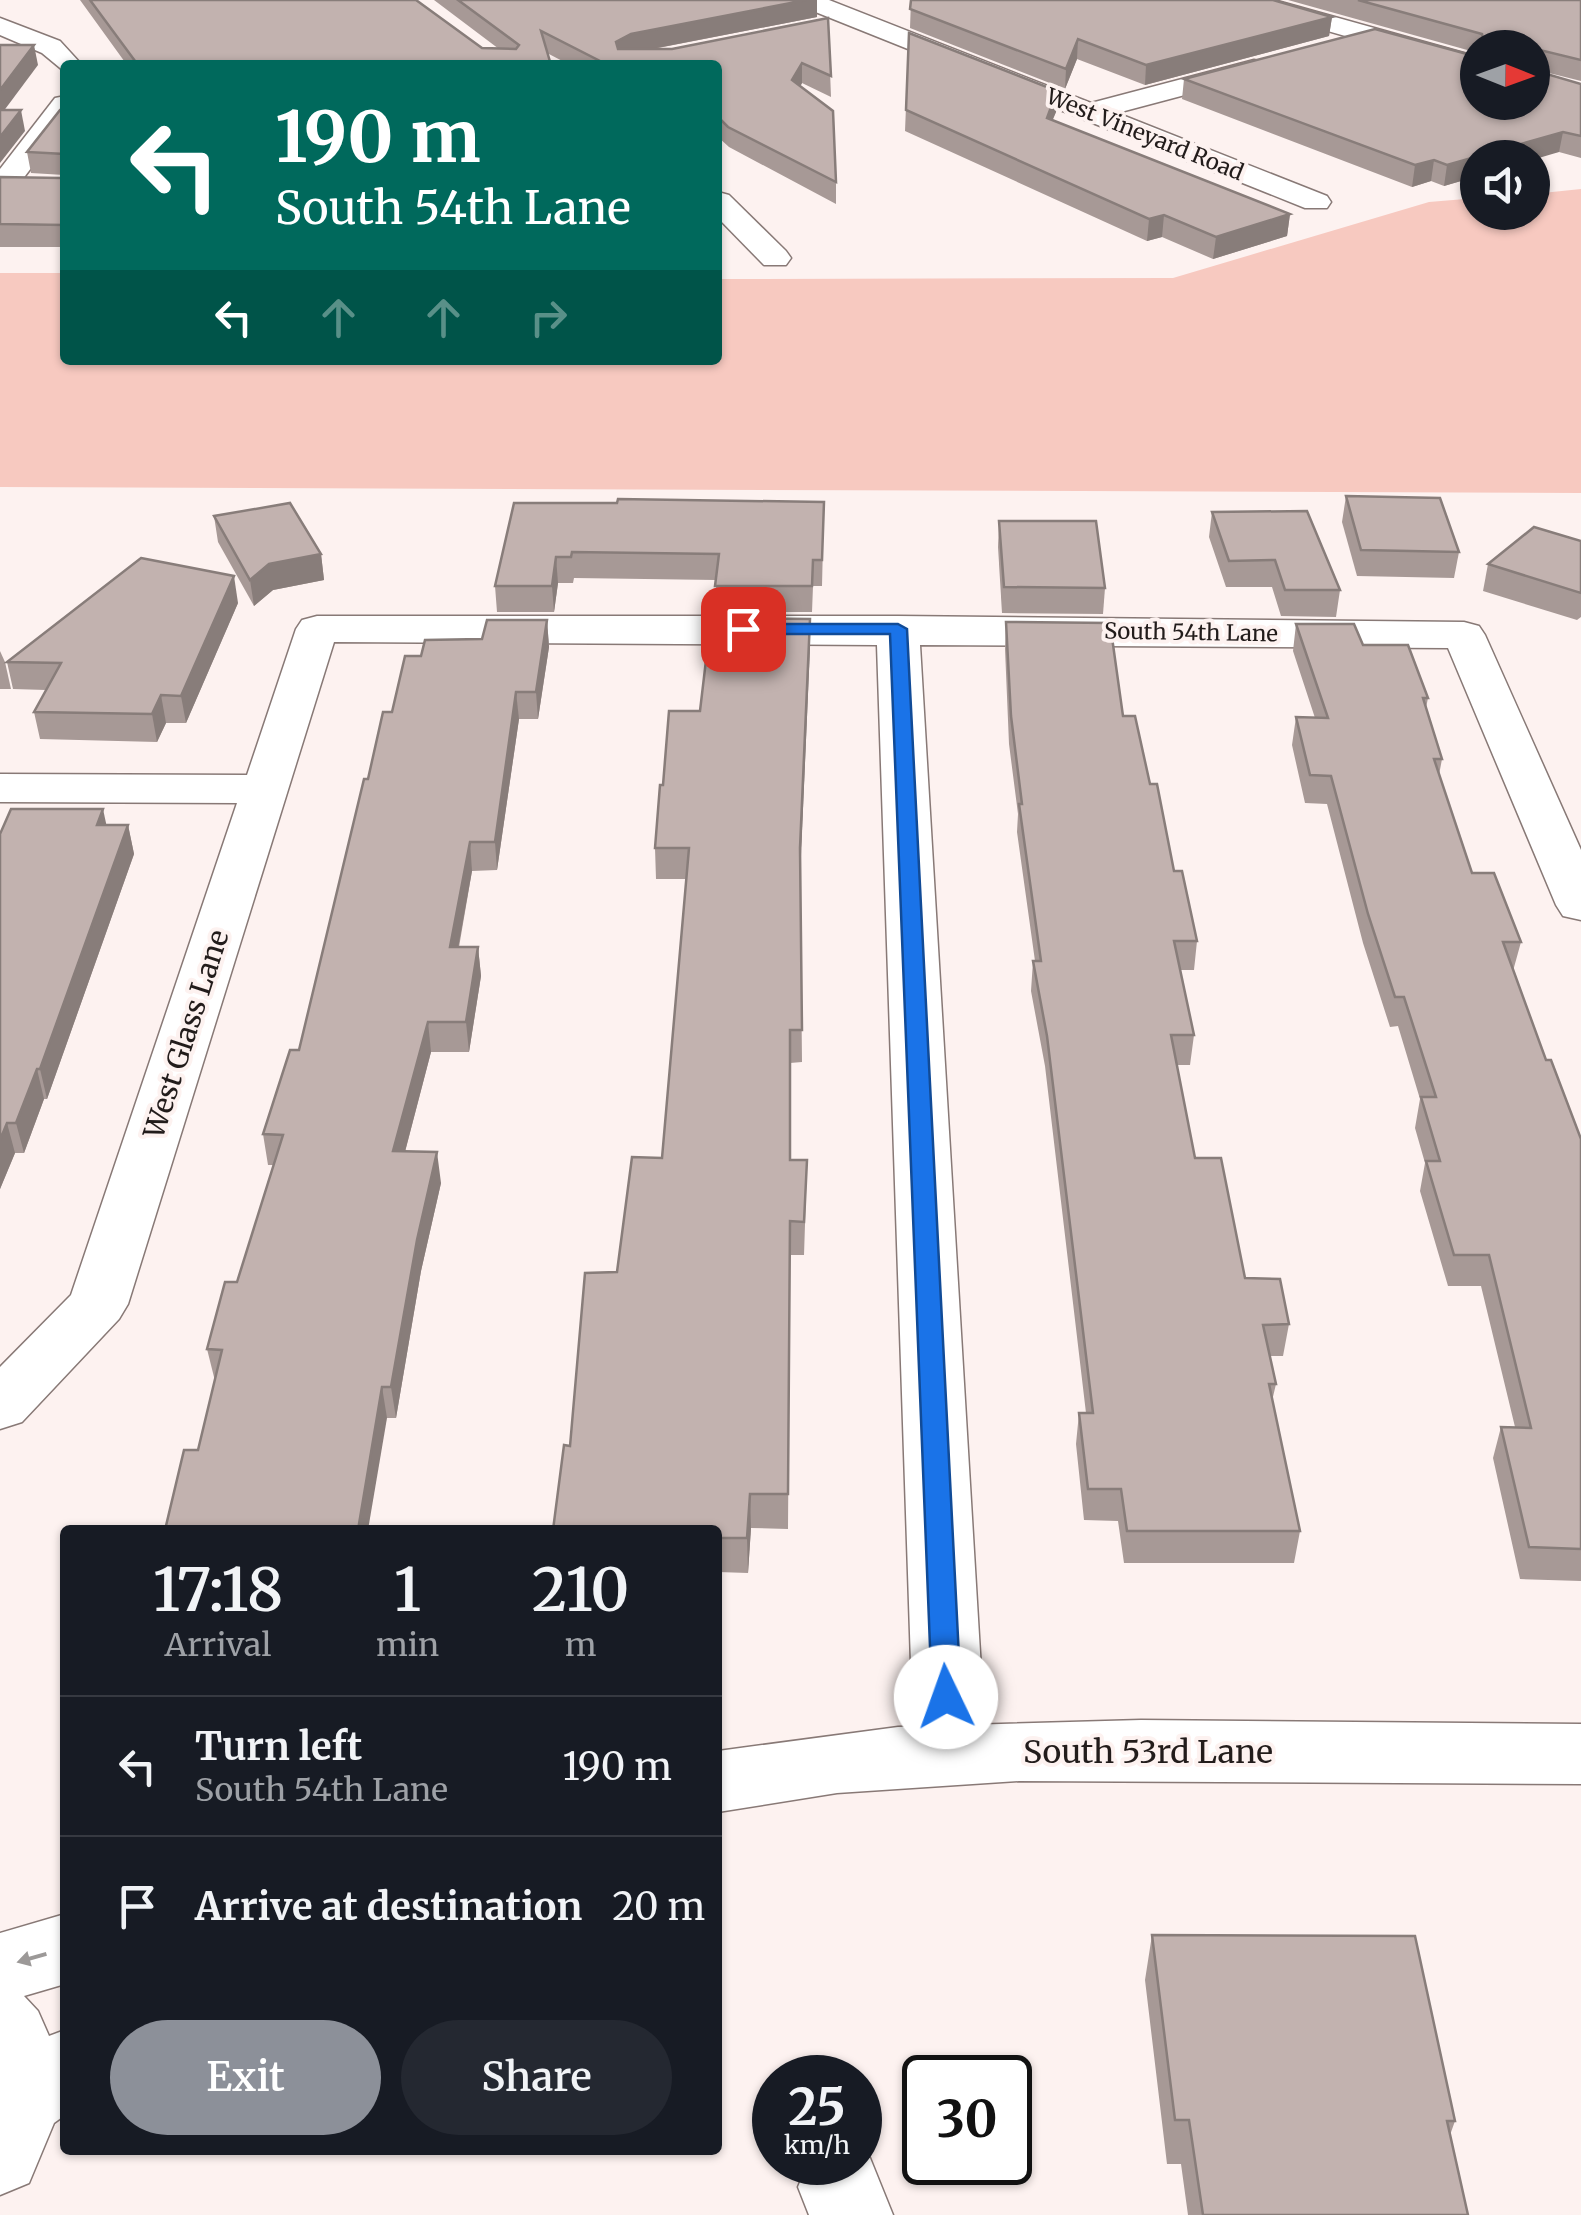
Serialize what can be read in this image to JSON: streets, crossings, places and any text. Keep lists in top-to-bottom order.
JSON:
{
  "streets": {
    "street": [
      "West Vineyard Road",
      "South 54th Lane",
      "West Glass Lane",
      "South 53rd Lane"
    ]
  },
  "crossings": [
    ["South 54th Lane", "West Glass Lane"]
  ],
  "north": "right",
  "page": {
    "turn": ["190 m", "South 54th Lane"],
    "eta": [
      "17:18",
      "Arrival",
      "1",
      "min",
      "210",
      "m"
    ],
    "list": [
      {
        "name": "Turn left",
        "note": "South 54th Lane",
        "value": "190 m"
      },
      {
        "name": "Arrive at destination",
        "value": "20 m"
      }
    ],
    "buttons": ["Exit", "Share"],
    "speed": "25 km/h",
    "limit": "30"
  }
}
